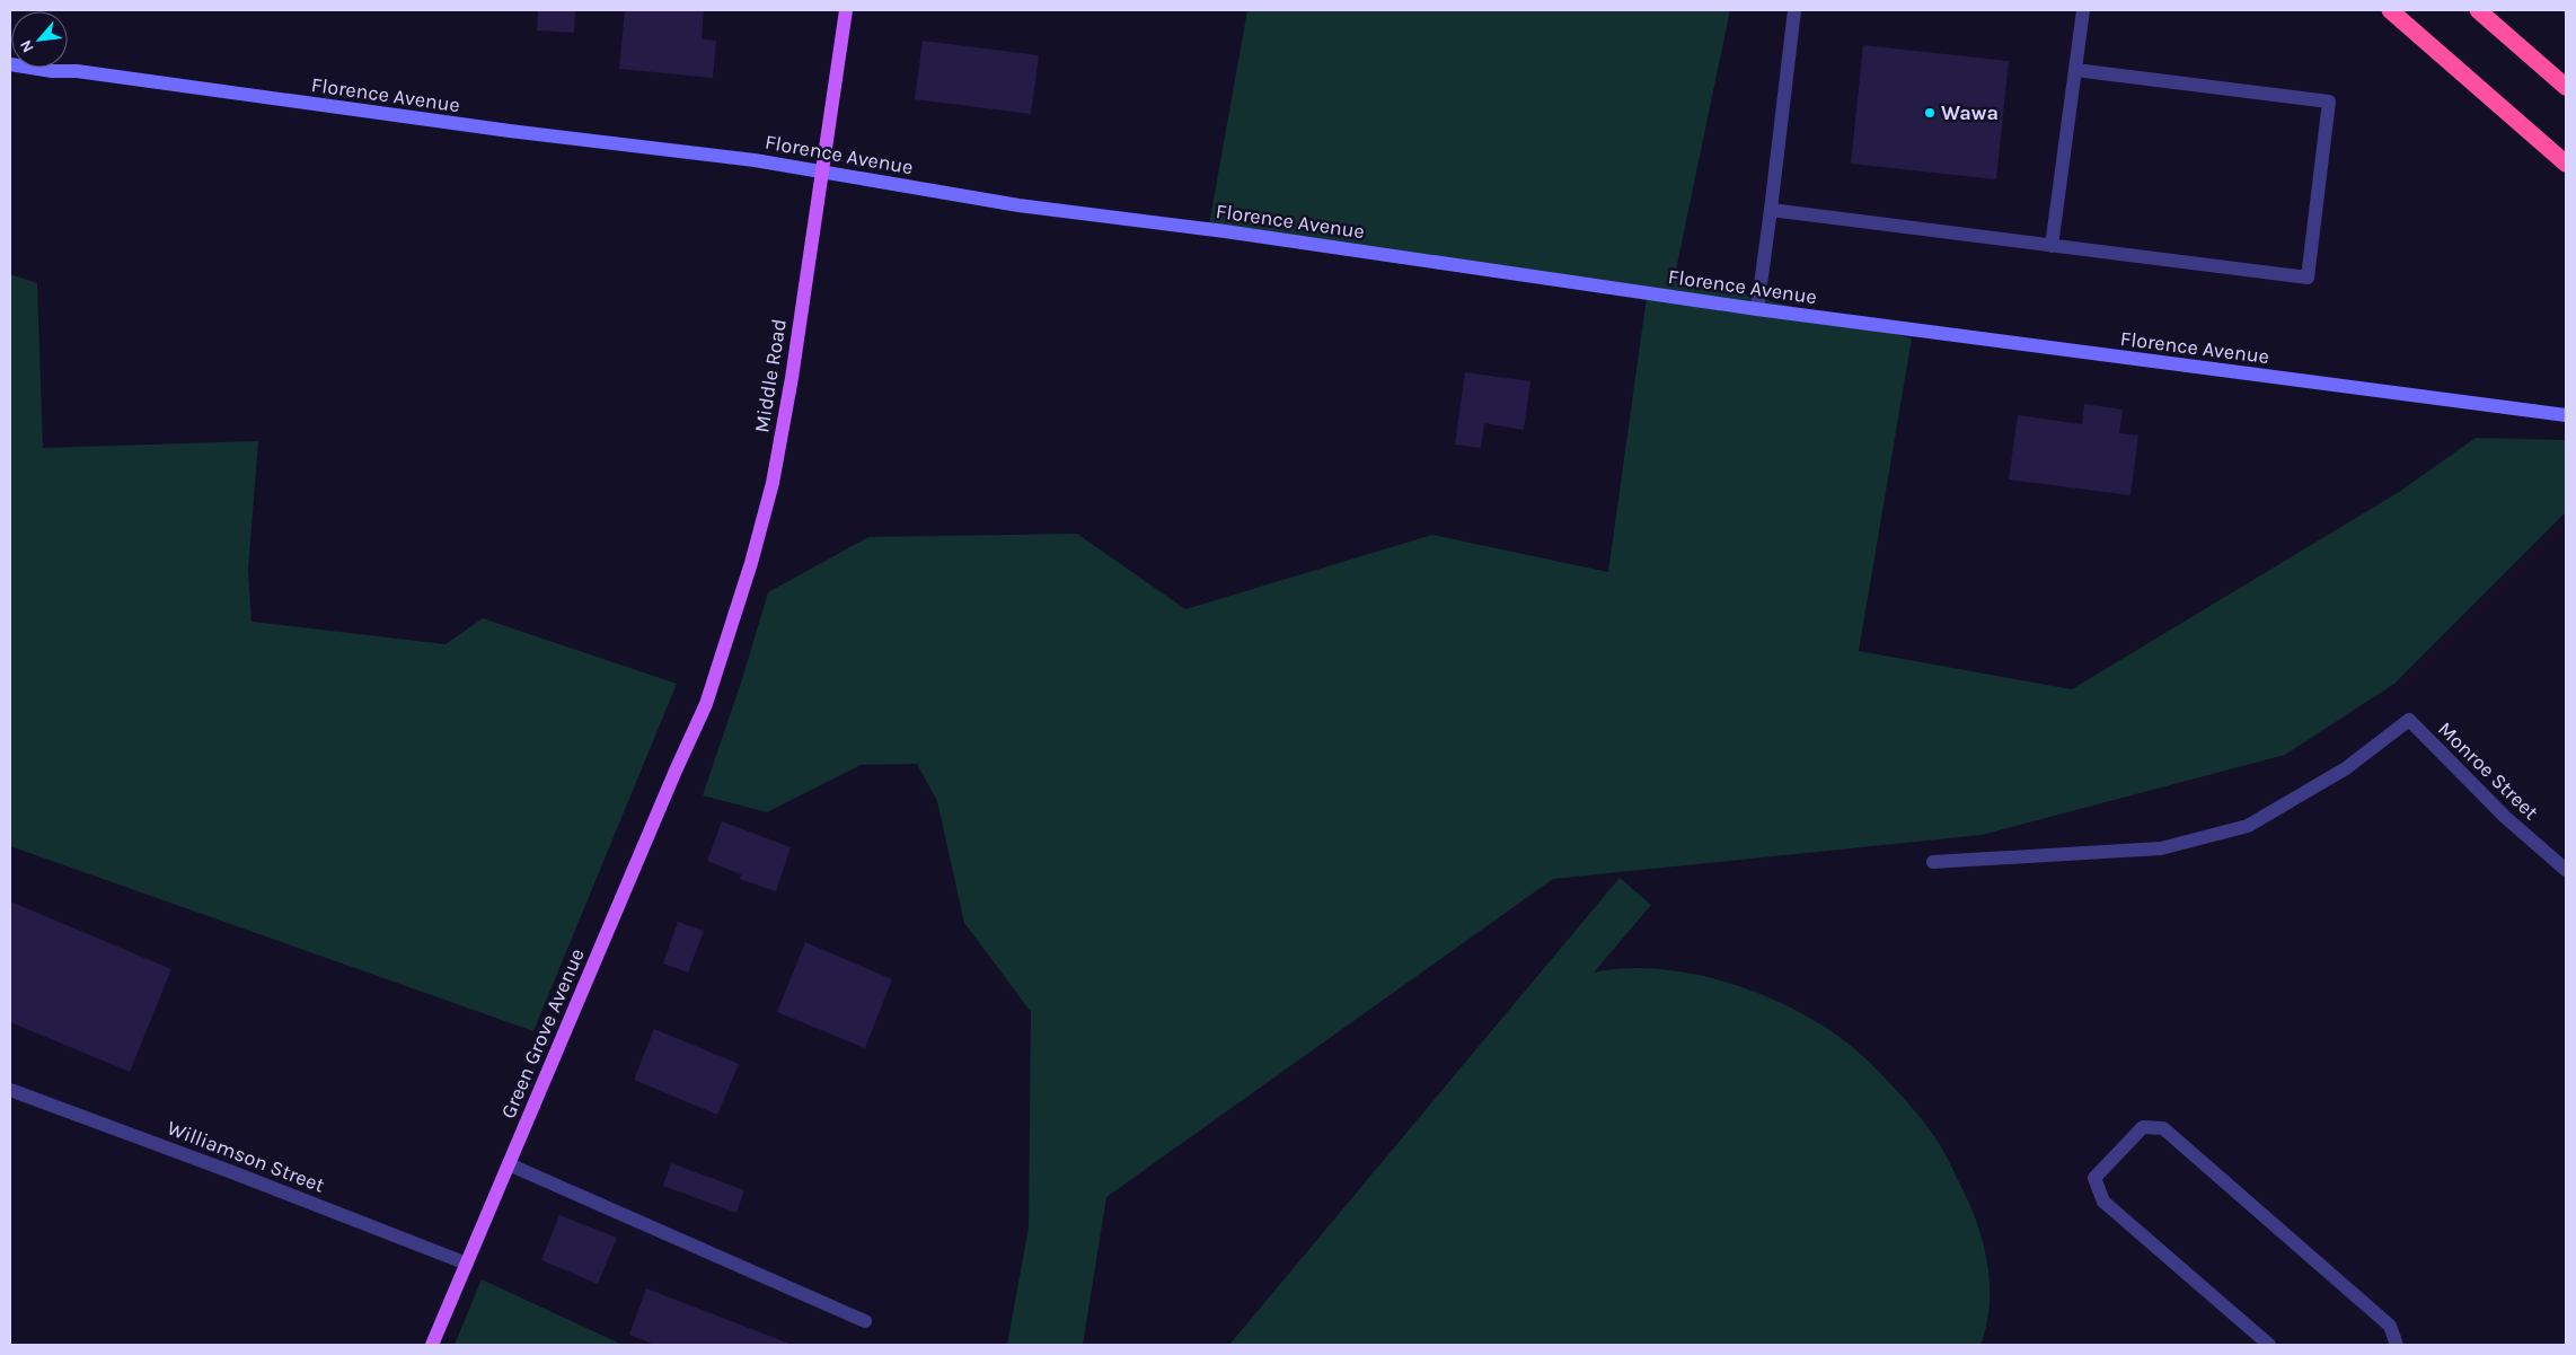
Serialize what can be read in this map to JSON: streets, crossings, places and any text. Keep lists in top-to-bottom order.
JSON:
{
  "streets": {
    "main road": ["Middle Road", "Green Grove Avenue"],
    "street": ["Florence Avenue", "Monroe Street", "Williamson Street"]
  },
  "crossings": [
    ["Florence Avenue", "Middle Road"],
    ["Middle Road", "Green Grove Avenue"],
    ["Green Grove Avenue", "Williamson Street"]
  ],
  "places": ["Wawa"],
  "north": "bottom left"
}
